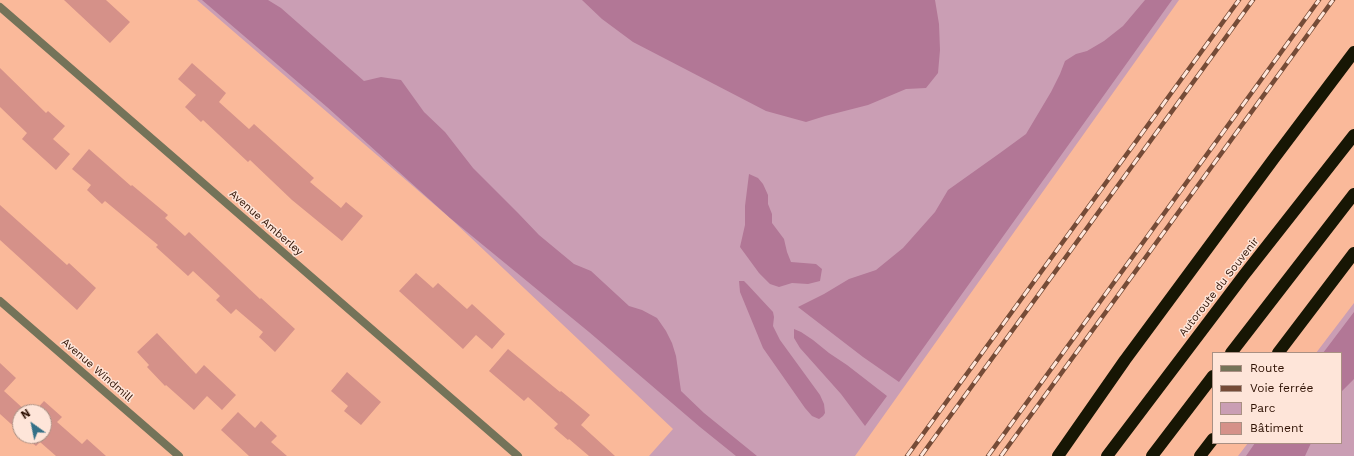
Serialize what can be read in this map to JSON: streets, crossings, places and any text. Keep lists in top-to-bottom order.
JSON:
{
  "streets": {
    "highway": ["Autoroute du Souvenir"],
    "street": ["Avenue Amberley", "Avenue Windmill"]
  },
  "legend": [
    "Route",
    "Voie ferrée",
    "Parc",
    "Bâtiment"
  ],
  "north": "top left"
}
